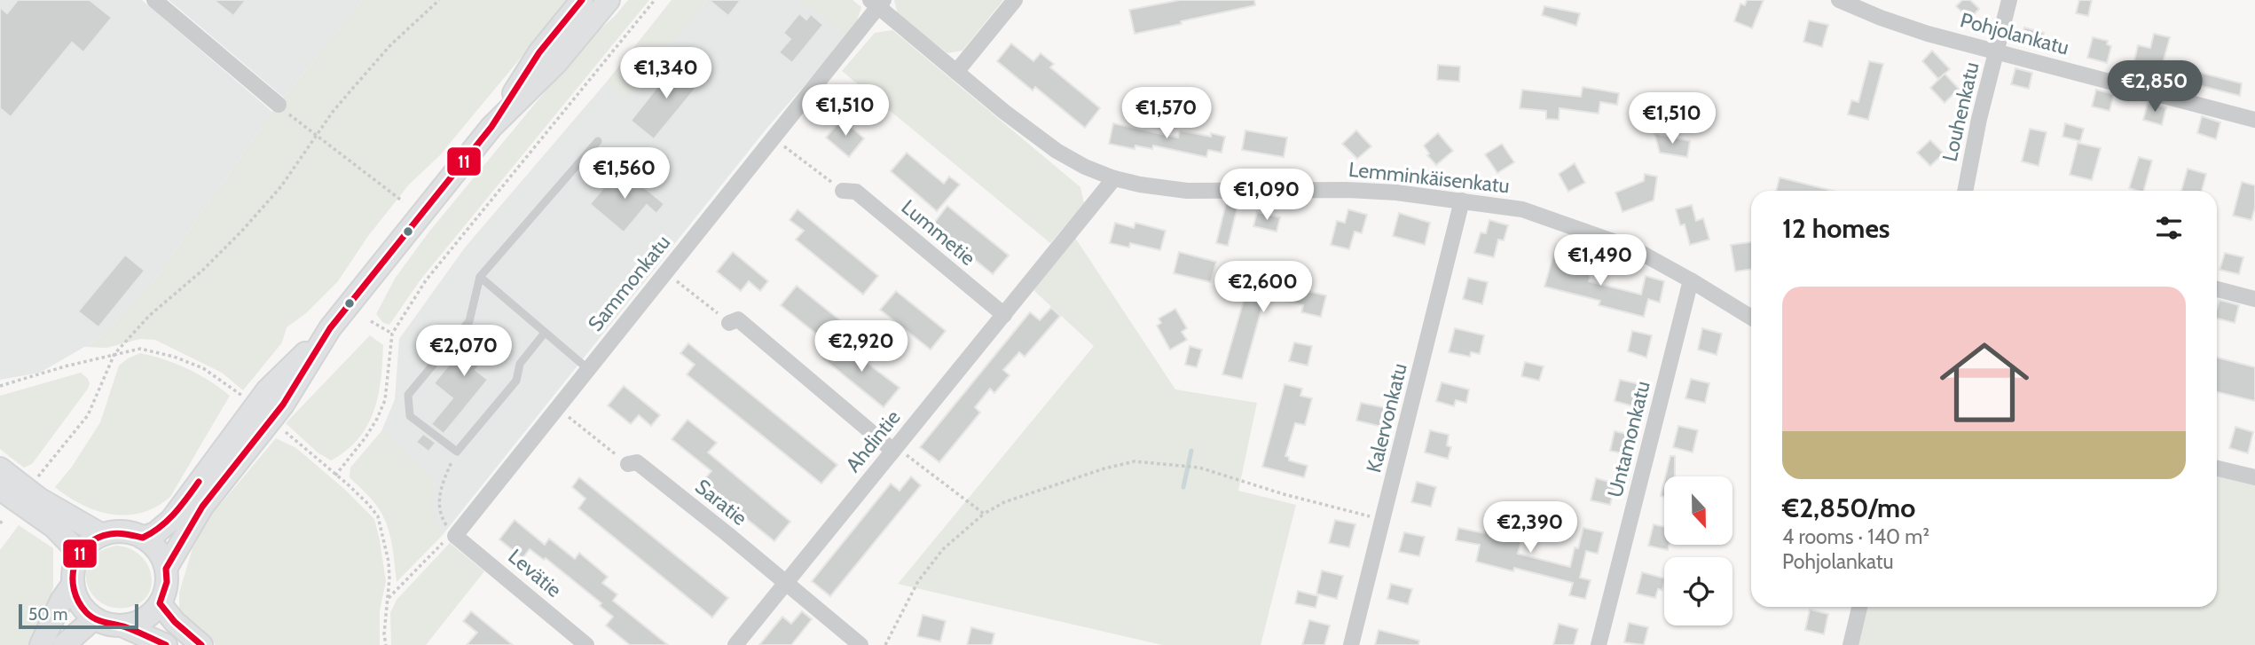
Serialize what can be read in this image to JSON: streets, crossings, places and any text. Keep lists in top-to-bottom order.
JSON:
{
  "streets": {
    "street": [
      "Pohjolankatu",
      "Louhenkatu",
      "Lemminkäisenkatu",
      "Lummetie",
      "Sammonkatu",
      "Kalervonkatu",
      "Untamonkatu",
      "Ahdintie",
      "Saratie",
      "Levätie"
    ]
  },
  "crossings": [
    ["Pohjolankatu", "Louhenkatu"],
    ["Lemminkäisenkatu", "Sammonkatu"],
    ["Lemminkäisenkatu", "Kalervonkatu"],
    ["Lemminkäisenkatu", "Untamonkatu"],
    ["Lemminkäisenkatu", "Ahdintie"],
    ["Lummetie", "Ahdintie"],
    ["Sammonkatu", "Levätie"],
    ["Ahdintie", "Saratie"]
  ],
  "lines": ["transit line 11"],
  "scale_bar": "50 m",
  "north": "bottom",
  "page": {
    "price": [
      "€1,340",
      "€2,850",
      "€1,510",
      "€1,570",
      "€1,510",
      "€1,560",
      "€1,090",
      "€1,490",
      "€2,600",
      "€2,920",
      "€2,070",
      "€2,390"
    ],
    "heading": "12 homes",
    "list": [
      {
        "name": "€2,850/mo",
        "note": "4 rooms · 140 m² · Pohjolankatu"
      }
    ],
    "scale": "50 m"
  }
}
